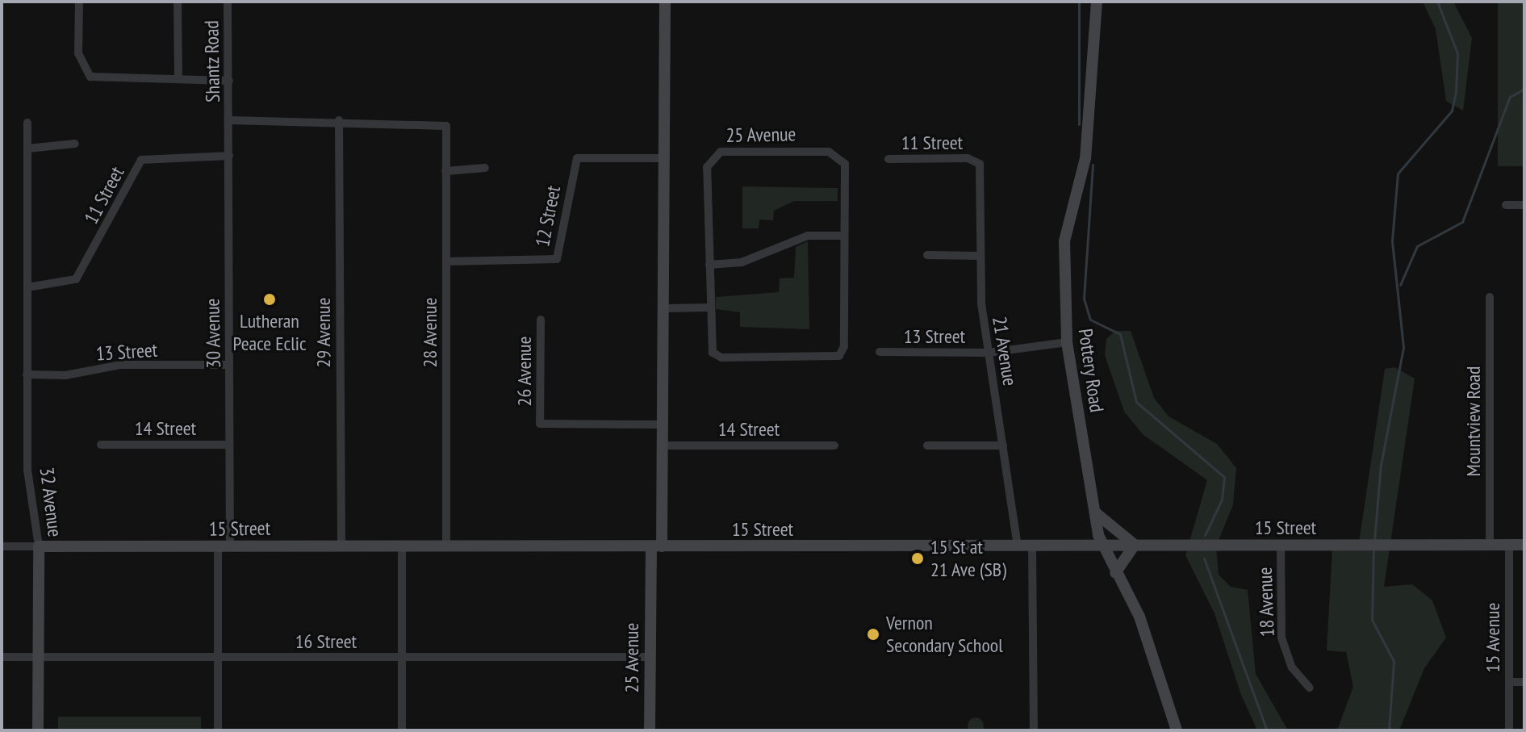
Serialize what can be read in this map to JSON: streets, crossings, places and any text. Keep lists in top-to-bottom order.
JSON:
{
  "streets": {
    "street": [
      "Shantz Road",
      "25 Avenue",
      "11 Street",
      "12 Street",
      "29 Avenue",
      "28 Avenue",
      "30 Avenue",
      "13 Street",
      "21 Avenue",
      "Pottery Road",
      "26 Avenue",
      "Mountview Road",
      "14 Street",
      "32 Avenue",
      "15 Street",
      "18 Avenue",
      "15 Avenue",
      "16 Street"
    ]
  },
  "crossings": [
    ["Shantz Road", "30 Avenue"],
    ["25 Avenue", "12 Street"],
    ["25 Avenue", "26 Avenue"],
    ["25 Avenue", "14 Street"],
    ["25 Avenue", "15 Street"],
    ["25 Avenue", "16 Street"],
    ["11 Street", "30 Avenue"],
    ["11 Street", "21 Avenue"],
    ["11 Street", "32 Avenue"],
    ["12 Street", "28 Avenue"],
    ["29 Avenue", "28 Avenue"],
    ["29 Avenue", "15 Street"],
    ["28 Avenue", "15 Street"],
    ["30 Avenue", "13 Street"],
    ["30 Avenue", "14 Street"],
    ["30 Avenue", "15 Street"],
    ["30 Avenue", "16 Street"],
    ["13 Street", "21 Avenue"],
    ["13 Street", "Pottery Road"],
    ["13 Street", "32 Avenue"],
    ["21 Avenue", "15 Street"],
    ["Pottery Road", "15 Street"],
    ["Mountview Road", "15 Street"],
    ["32 Avenue", "15 Street"],
    ["32 Avenue", "16 Street"],
    ["15 Street", "18 Avenue"],
    ["15 Street", "15 Avenue"]
  ],
  "places": ["Lutheran Peace Eclic", "15 St at 21 Ave (SB)", "Vernon Secondary School"]
}
